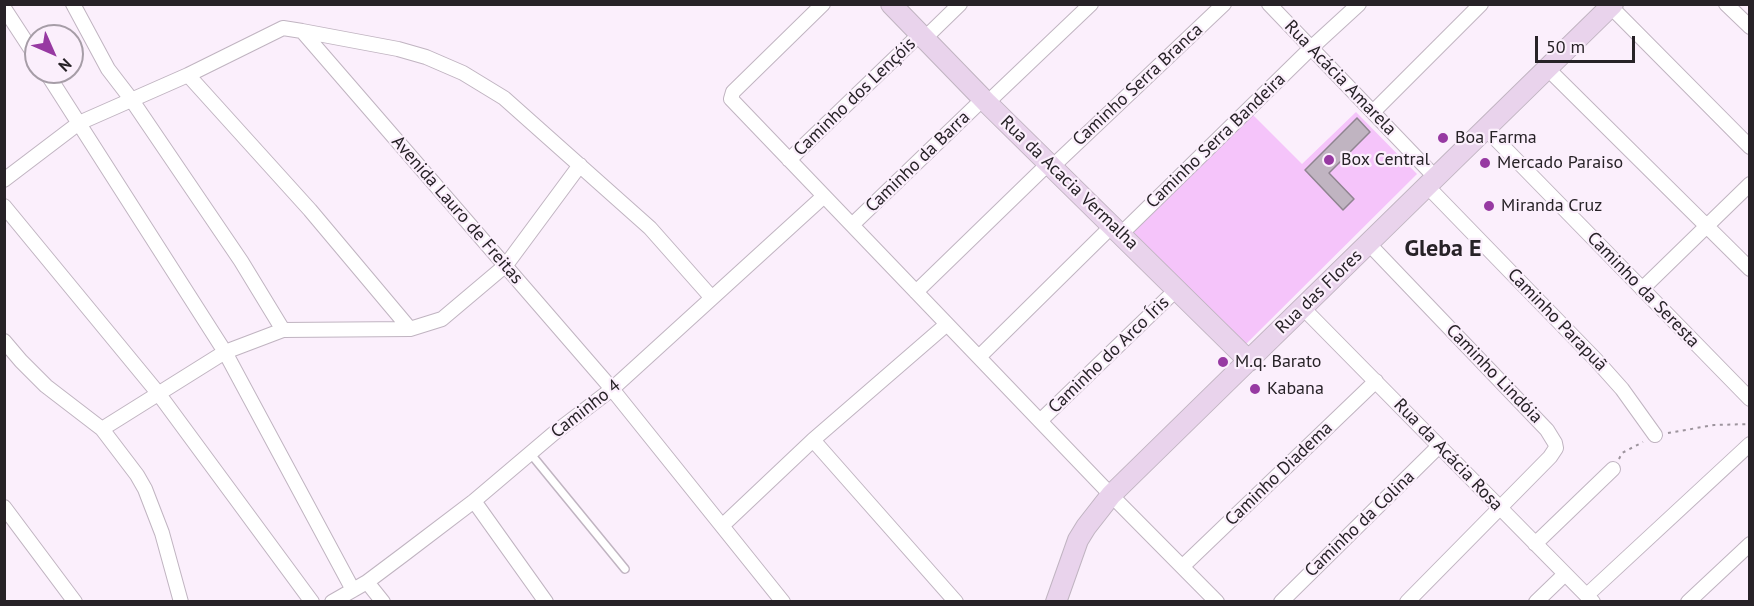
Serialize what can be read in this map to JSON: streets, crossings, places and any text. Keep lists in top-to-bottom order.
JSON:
{
  "streets": {
    "street": [
      "Rua Acácia Amarela",
      "Caminho Serra Branca",
      "Caminho dos Lençóis",
      "Caminho Serra Bandeira",
      "Caminho da Barra",
      "Rua da Acacia Vermalha",
      "Avenida Lauro de Freitas",
      "Caminho da Seresta",
      "Rua das Flores",
      "Caminho Parapuã",
      "Caminho do Arco Íris",
      "Caminho Lindóia",
      "Caminho 4",
      "Rua da Acácia Rosa",
      "Caminho Diadema",
      "Caminho da Colina"
    ]
  },
  "crossings": [
    ["Rua Acácia Amarela", "Caminho Serra Bandeira"],
    ["Rua Acácia Amarela", "Rua das Flores"],
    ["Rua Acácia Amarela", "Caminho Parapuã"],
    ["Caminho Serra Branca", "Rua da Acacia Vermalha"],
    ["Caminho dos Lençóis", "Rua da Acacia Vermalha"],
    ["Caminho Serra Bandeira", "Rua da Acacia Vermalha"],
    ["Caminho da Barra", "Rua da Acacia Vermalha"],
    ["Rua da Acacia Vermalha", "Rua das Flores"],
    ["Rua da Acacia Vermalha", "Caminho do Arco Íris"],
    ["Avenida Lauro de Freitas", "Caminho 4"],
    ["Caminho da Seresta", "Rua das Flores"],
    ["Rua das Flores", "Caminho Parapuã"],
    ["Rua das Flores", "Caminho Lindóia"],
    ["Rua das Flores", "Rua da Acácia Rosa"],
    ["Caminho Lindóia", "Rua da Acácia Rosa"],
    ["Rua da Acácia Rosa", "Caminho Diadema"],
    ["Rua da Acácia Rosa", "Caminho da Colina"]
  ],
  "districts": ["Gleba E"],
  "places": [
    "Boa Farma",
    "Box Central",
    "Mercado Paraiso",
    "Miranda Cruz",
    "M.q. Barato",
    "Kabana"
  ],
  "scale_bar": "50 m",
  "north": "bottom right"
}
